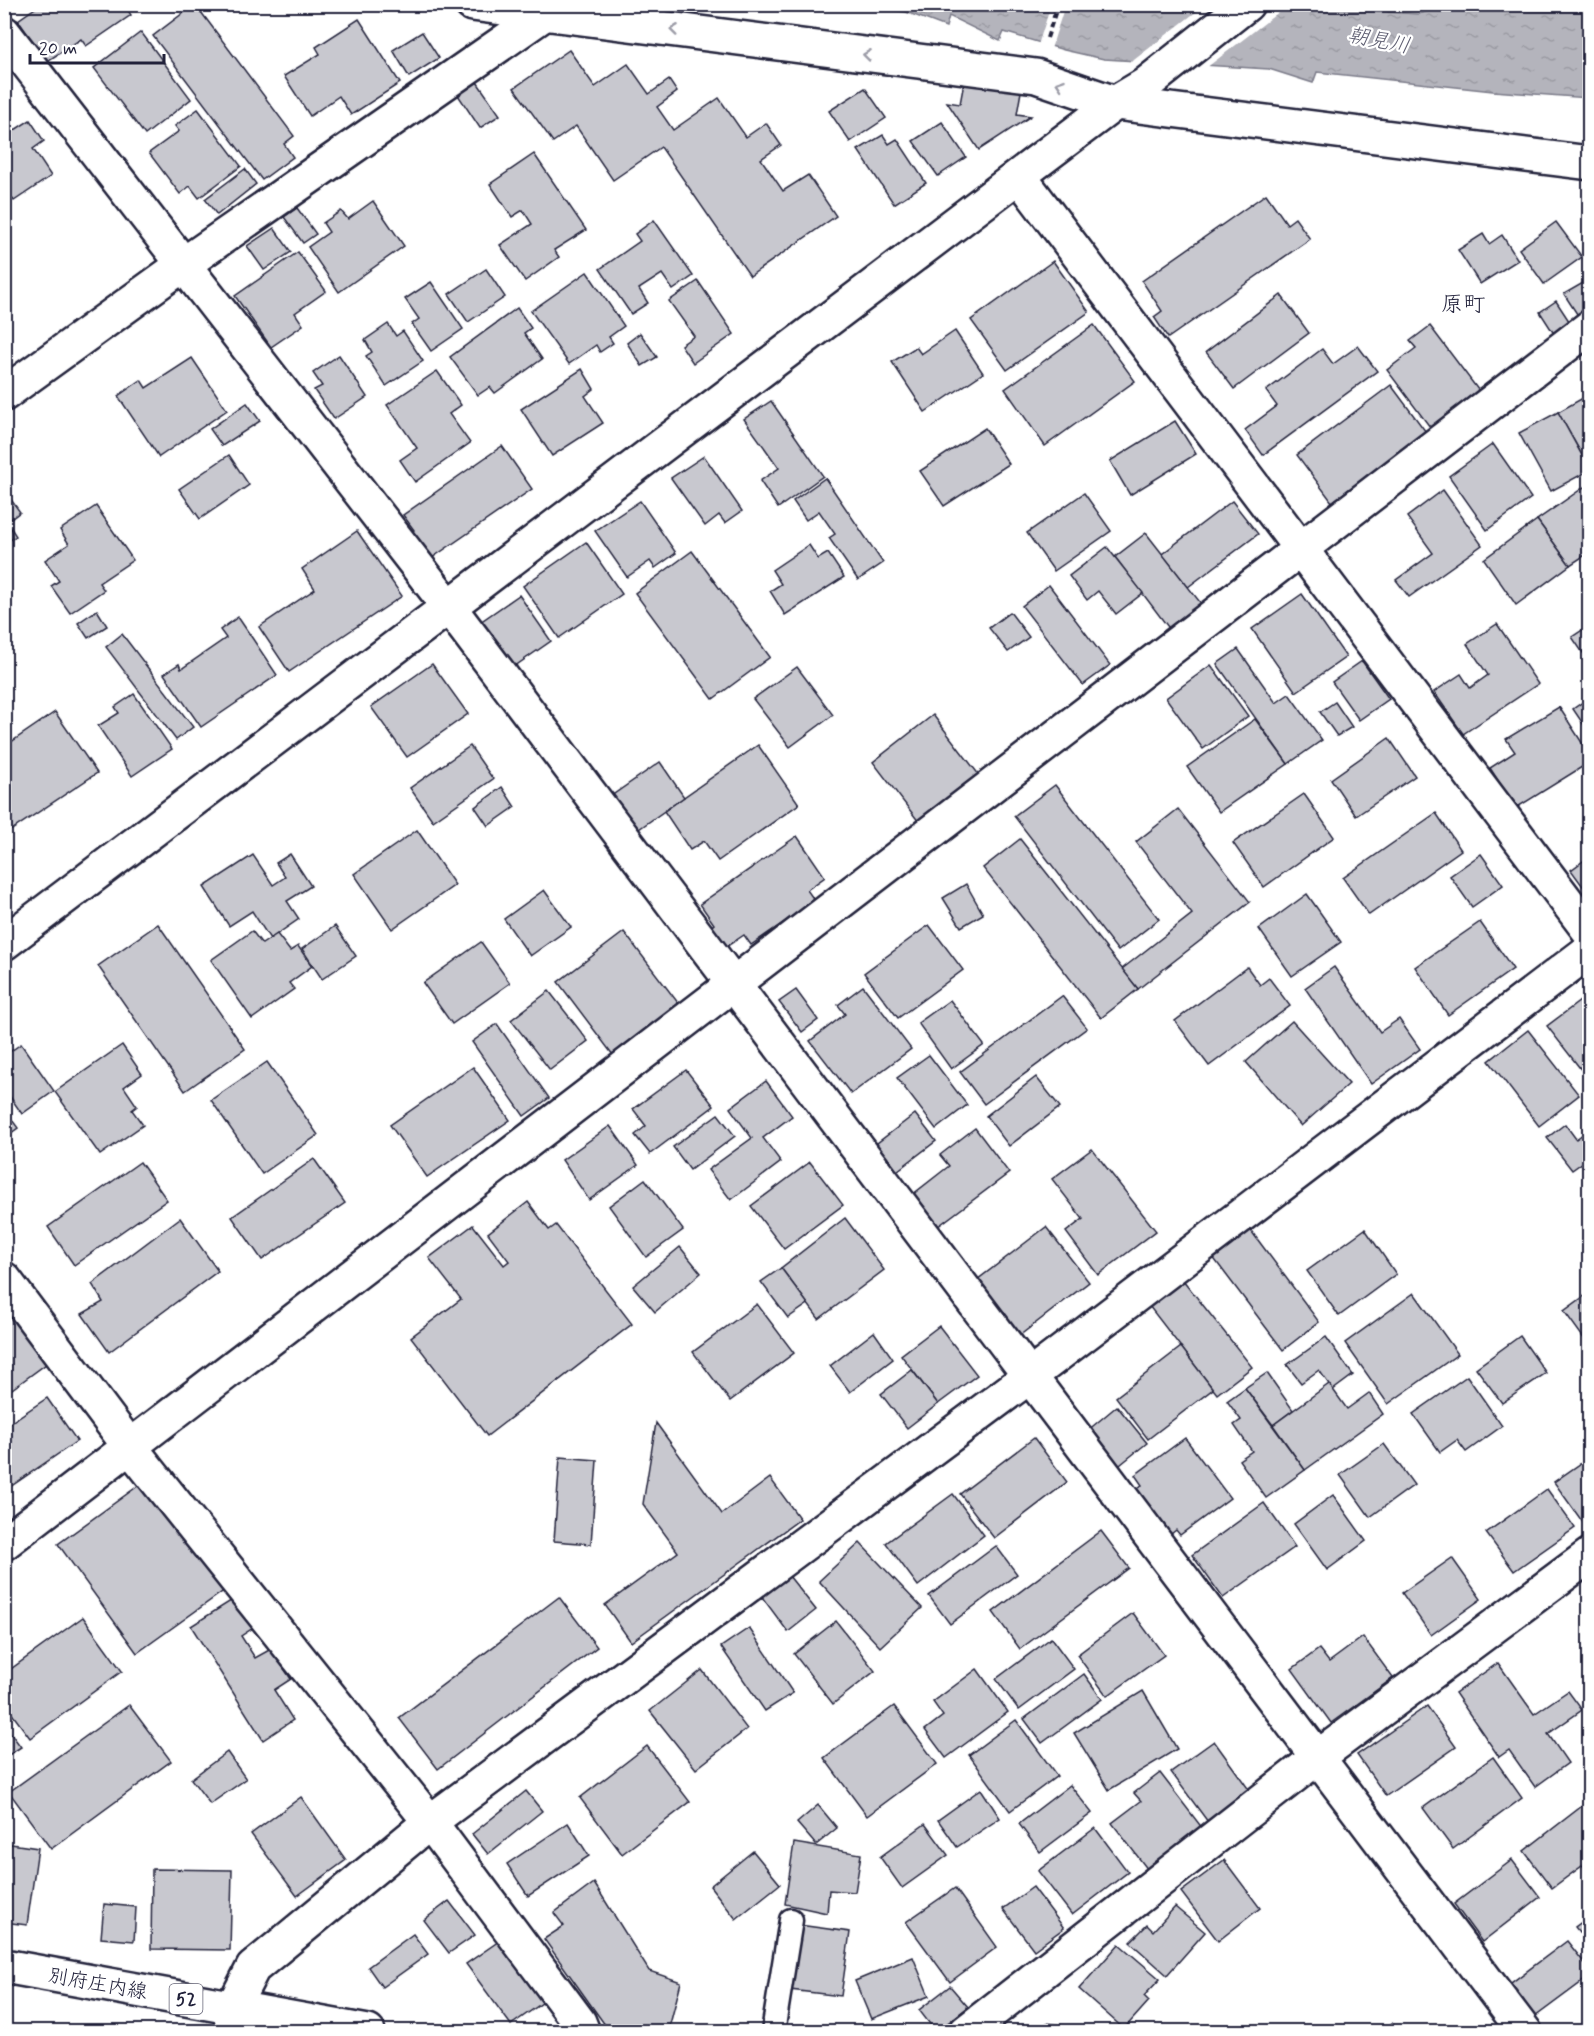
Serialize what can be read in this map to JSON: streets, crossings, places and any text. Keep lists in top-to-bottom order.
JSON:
{
  "streets": {
    "street": ["別府庄内線", "52"]
  },
  "districts": ["原町"],
  "water": ["朝見川"],
  "scale_bar": "20 m"
}
